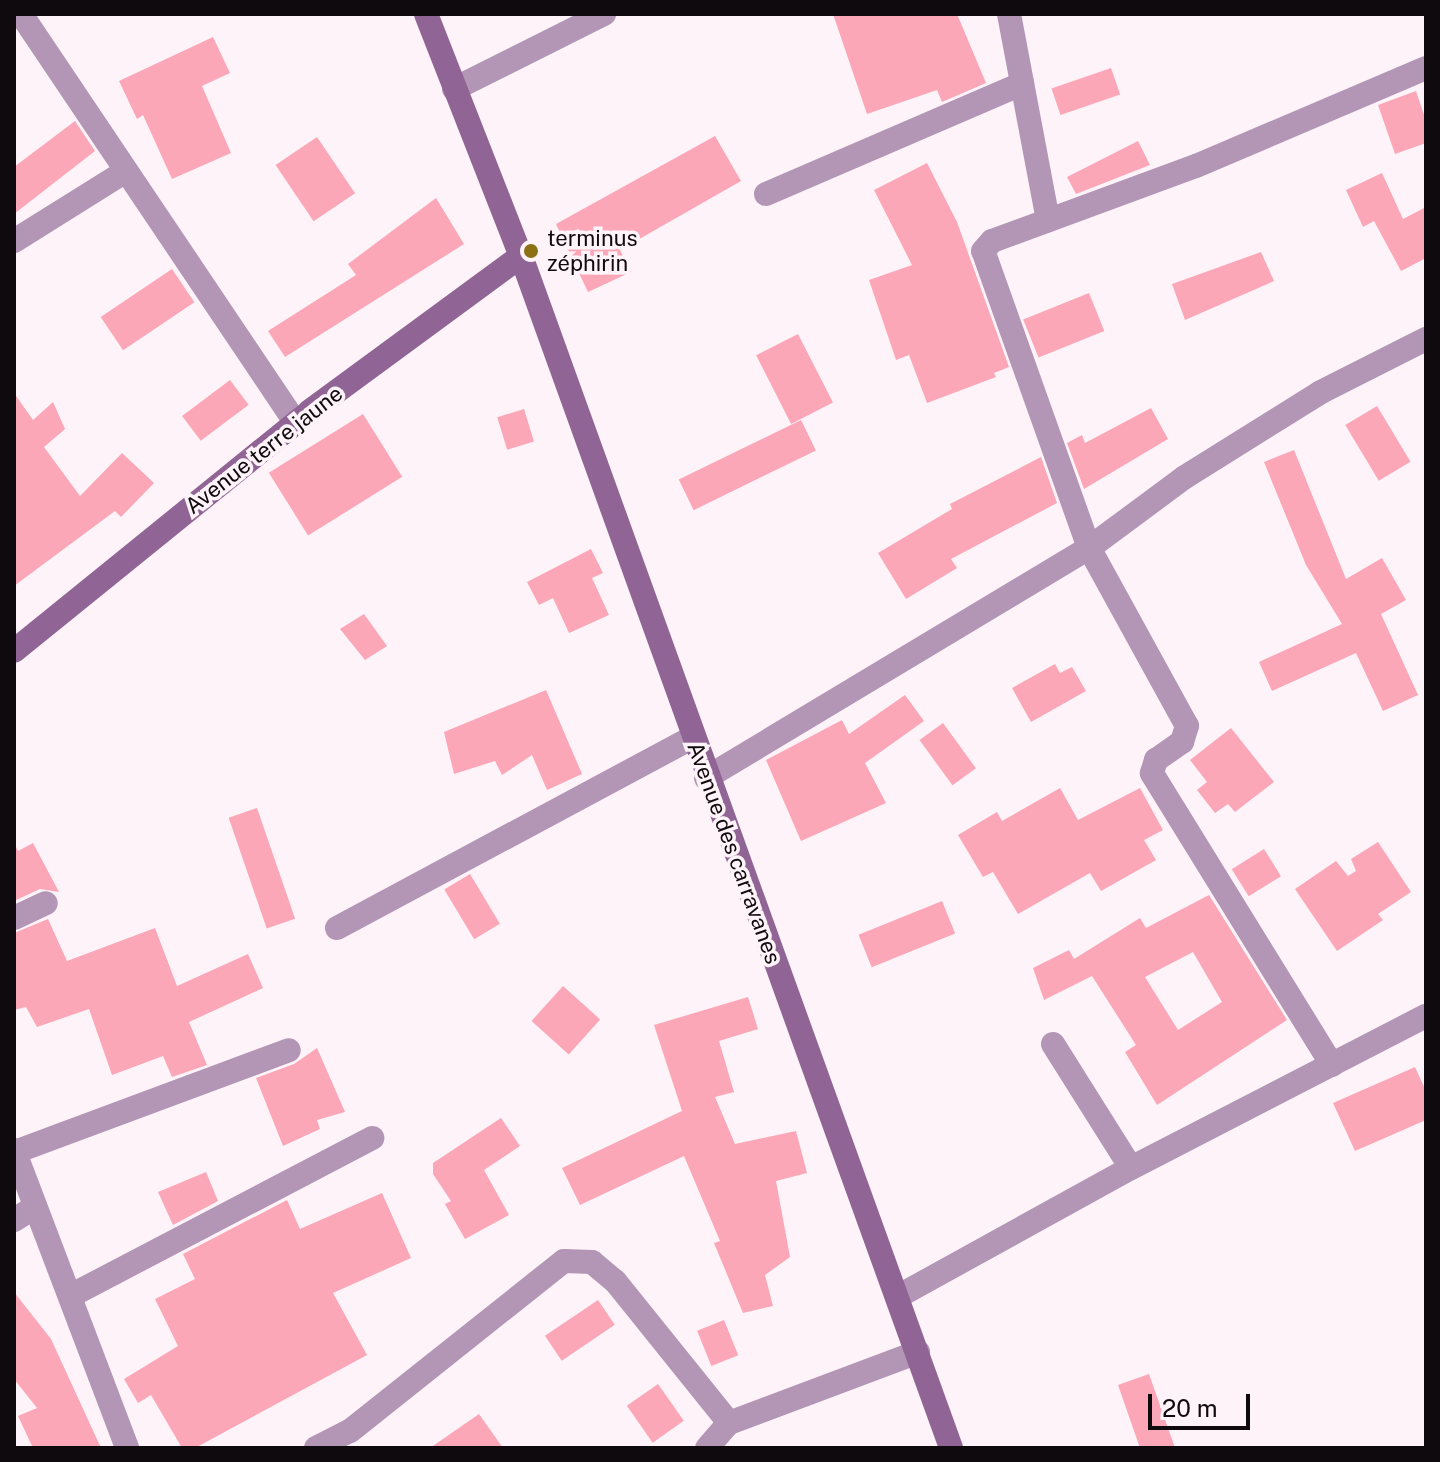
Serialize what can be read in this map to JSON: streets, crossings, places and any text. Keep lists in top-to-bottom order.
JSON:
{
  "streets": {
    "street": ["Avenue terre jaune", "Avenue des carravanes"]
  },
  "crossings": [
    ["Avenue terre jaune", "Avenue des carravanes"]
  ],
  "places": ["terminus zéphirin"],
  "scale_bar": "20 m"
}
